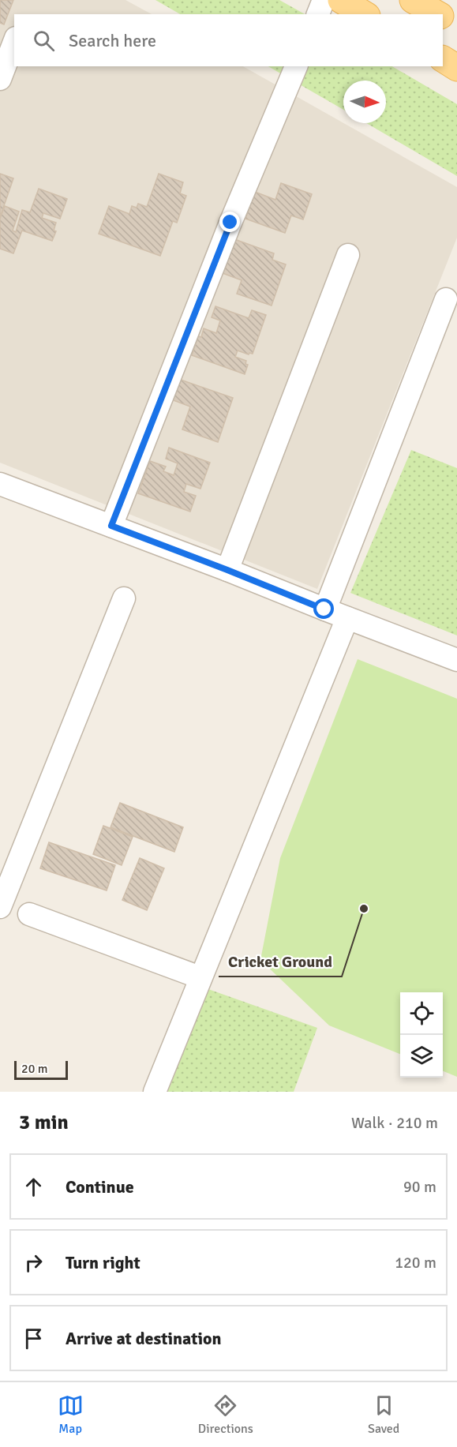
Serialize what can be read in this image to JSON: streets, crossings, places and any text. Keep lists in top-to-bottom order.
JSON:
{
  "places": ["Cricket Ground"],
  "scale_bar": "20 m",
  "north": "right",
  "page": {
    "search": "Search here",
    "scale": "20 m",
    "heading": ["3 min", "Walk · 210 m"],
    "list": [
      ["Continue", "90 m"],
      ["Turn right", "120 m"],
      "Arrive at destination"
    ],
    "nav": ["Map", "Directions", "Saved"]
  }
}
